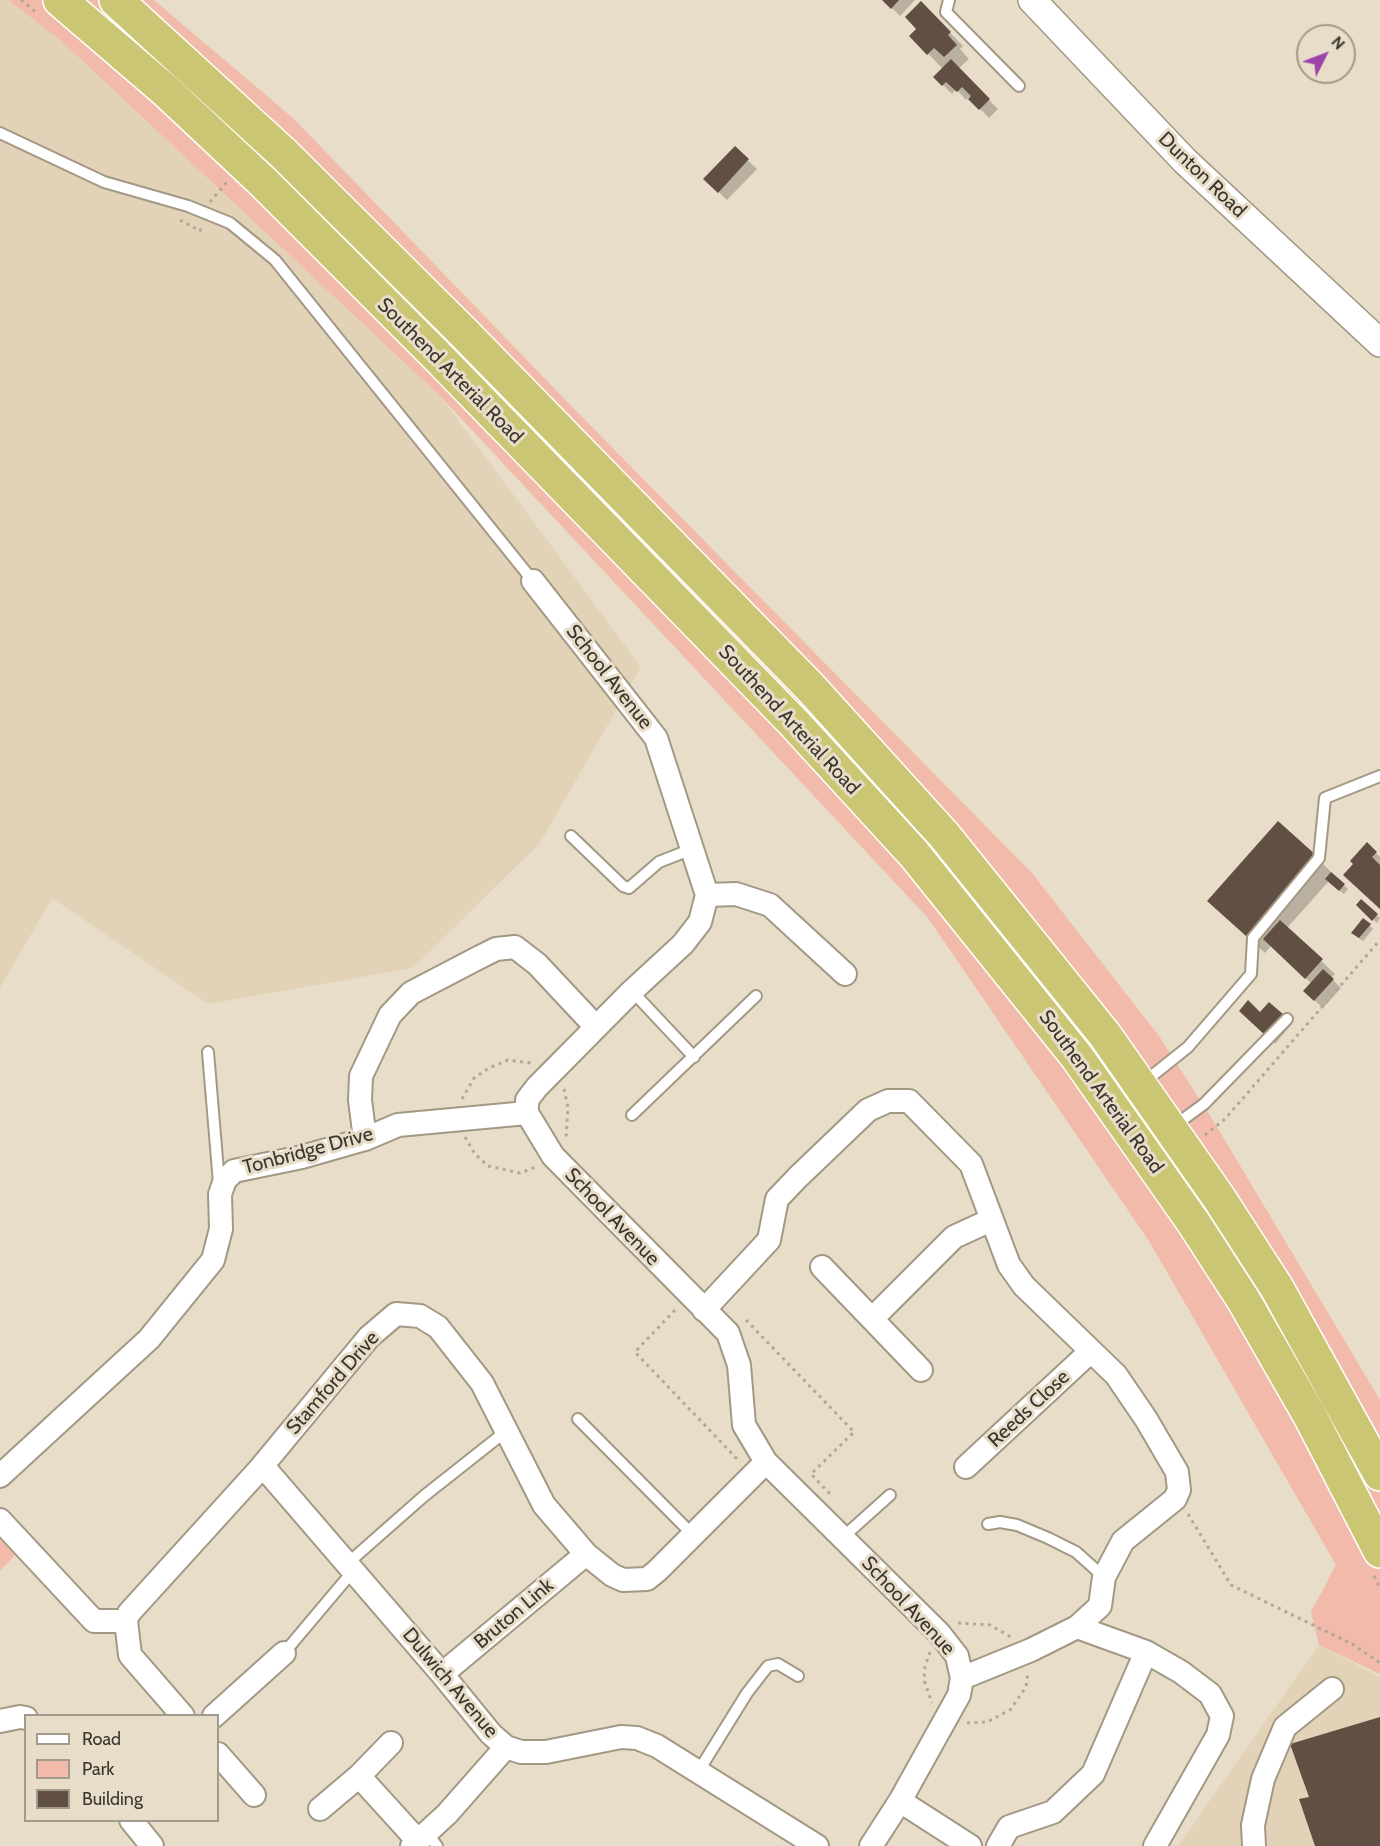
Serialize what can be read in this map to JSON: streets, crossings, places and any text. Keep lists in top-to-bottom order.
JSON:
{
  "streets": {
    "highway": ["Southend Arterial Road"],
    "street": [
      "Dunton Road",
      "School Avenue",
      "Tonbridge Drive",
      "Stamford Drive",
      "Reeds Close",
      "Bruton Link",
      "Dulwich Avenue"
    ]
  },
  "crossings": [
    ["School Avenue", "Tonbridge Drive"],
    ["School Avenue", "Stamford Drive"],
    ["Stamford Drive", "Bruton Link"],
    ["Stamford Drive", "Dulwich Avenue"],
    ["Bruton Link", "Dulwich Avenue"]
  ],
  "legend": ["Road", "Park", "Building"],
  "north": "top right"
}
